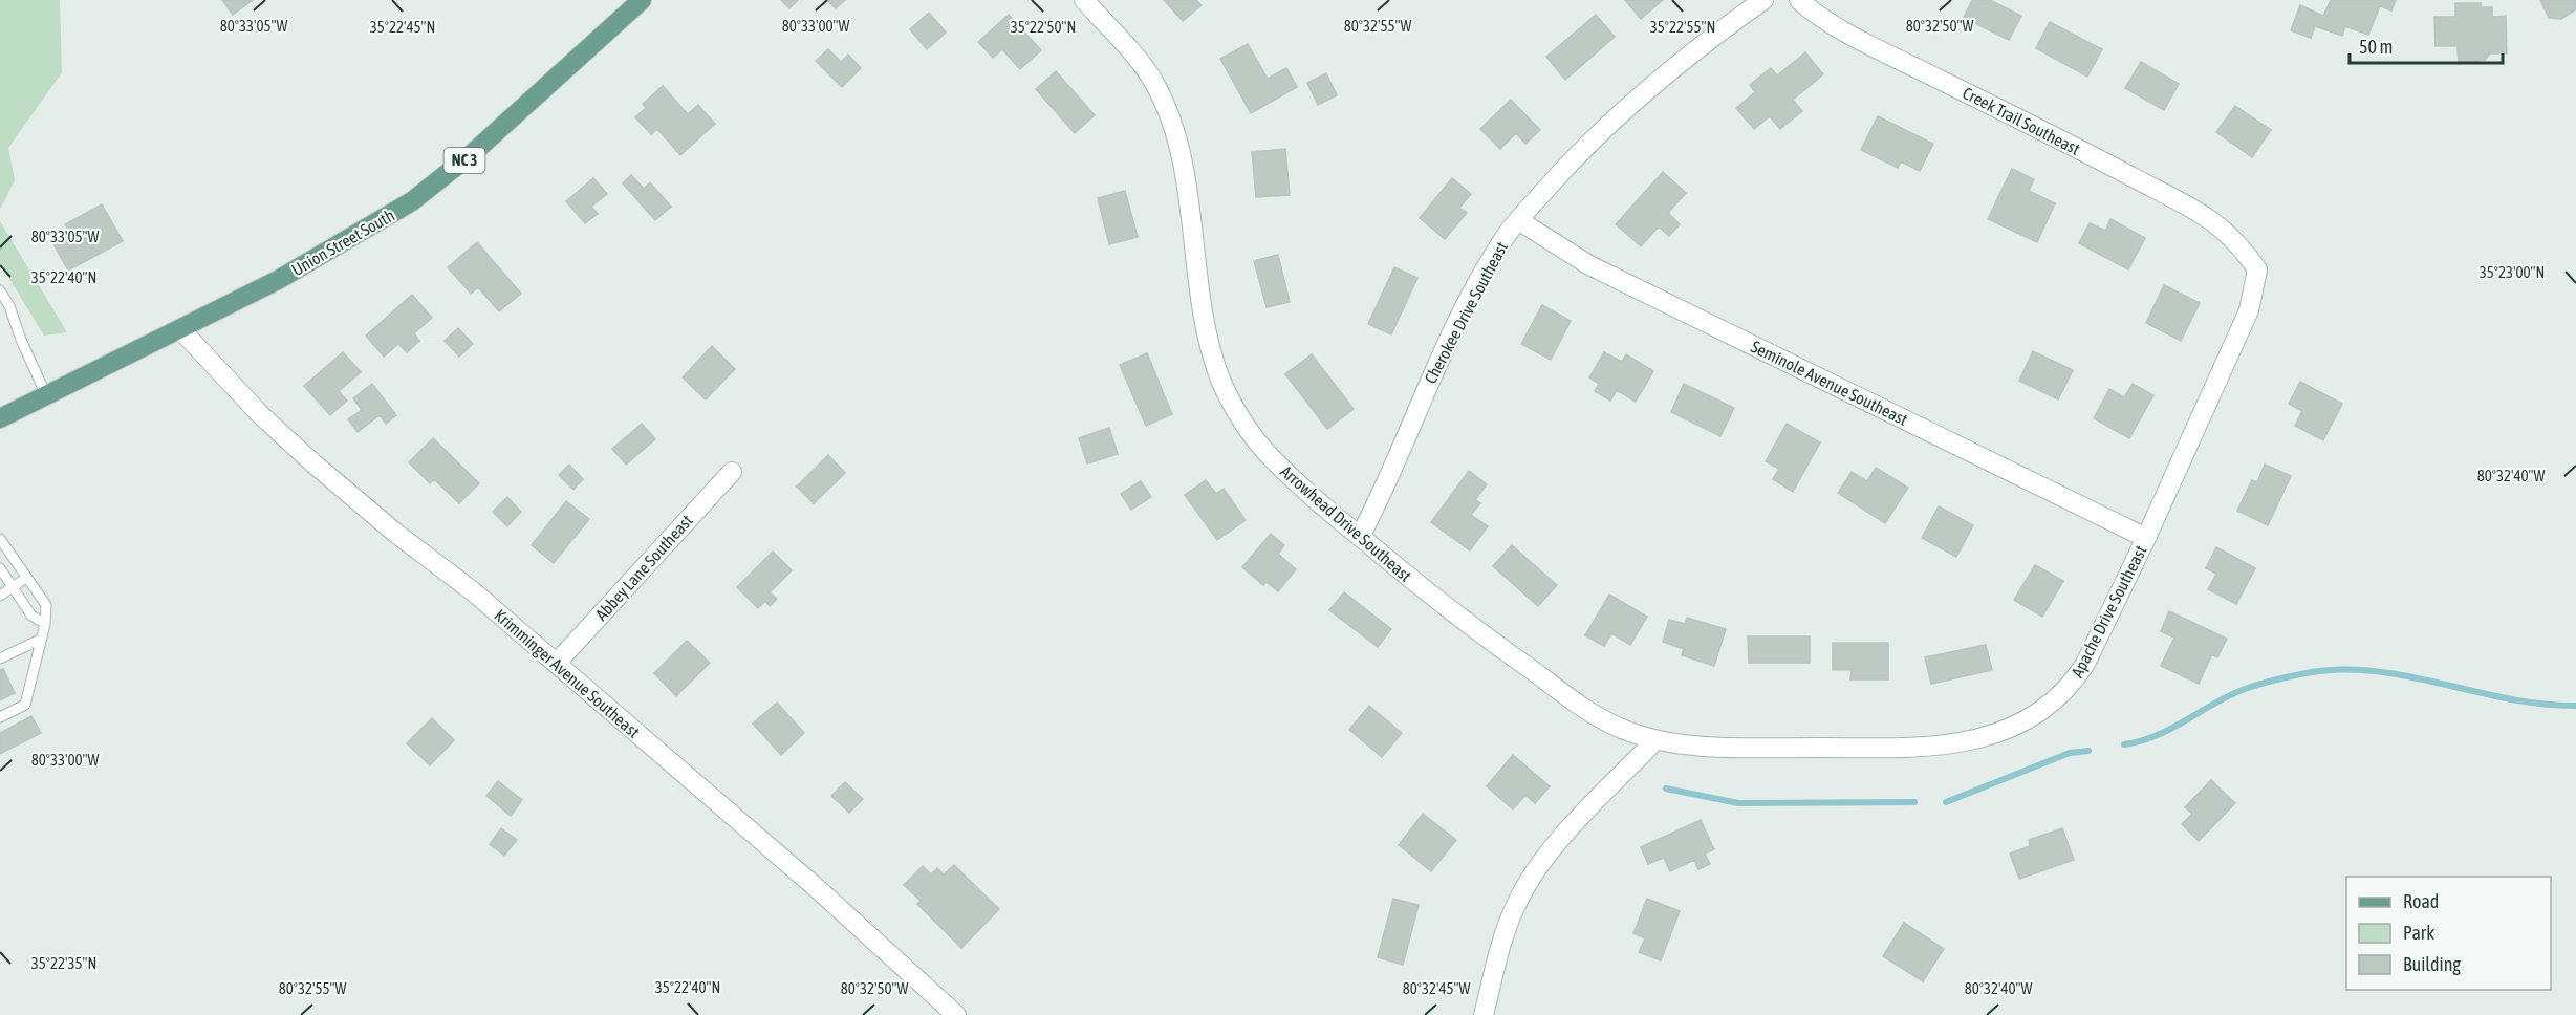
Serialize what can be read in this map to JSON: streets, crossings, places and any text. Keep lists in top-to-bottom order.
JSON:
{
  "streets": {
    "main road": ["NC 3", "Union Street South"],
    "street": [
      "Creek Trail Southeast",
      "Cherokee Drive Southeast",
      "Seminole Avenue Southeast",
      "Arrowhead Drive Southeast",
      "Abbey Lane Southeast",
      "Apache Drive Southeast",
      "Krimminger Avenue Southeast"
    ]
  },
  "crossings": [
    ["Creek Trail Southeast", "Apache Drive Southeast"],
    ["Union Street South", "Krimminger Avenue Southeast"],
    ["Cherokee Drive Southeast", "Seminole Avenue Southeast"],
    ["Cherokee Drive Southeast", "Arrowhead Drive Southeast"],
    ["Seminole Avenue Southeast", "Apache Drive Southeast"],
    ["Arrowhead Drive Southeast", "Apache Drive Southeast"],
    ["Abbey Lane Southeast", "Krimminger Avenue Southeast"]
  ],
  "legend": ["Road", "Park", "Building"],
  "scale_bar": "50 m",
  "coordinates": [
    "80°33'00\"W",
    "80°33'05\"W",
    "80°32'55\"W",
    "80°32'50\"W",
    "35°22'45\"N",
    "35°22'50\"N",
    "35°22'55\"N",
    "35°23'00\"N",
    "35°22'40\"N",
    "80°32'40\"W",
    "35°22'35\"N",
    "80°32'45\"W"
  ]
}
